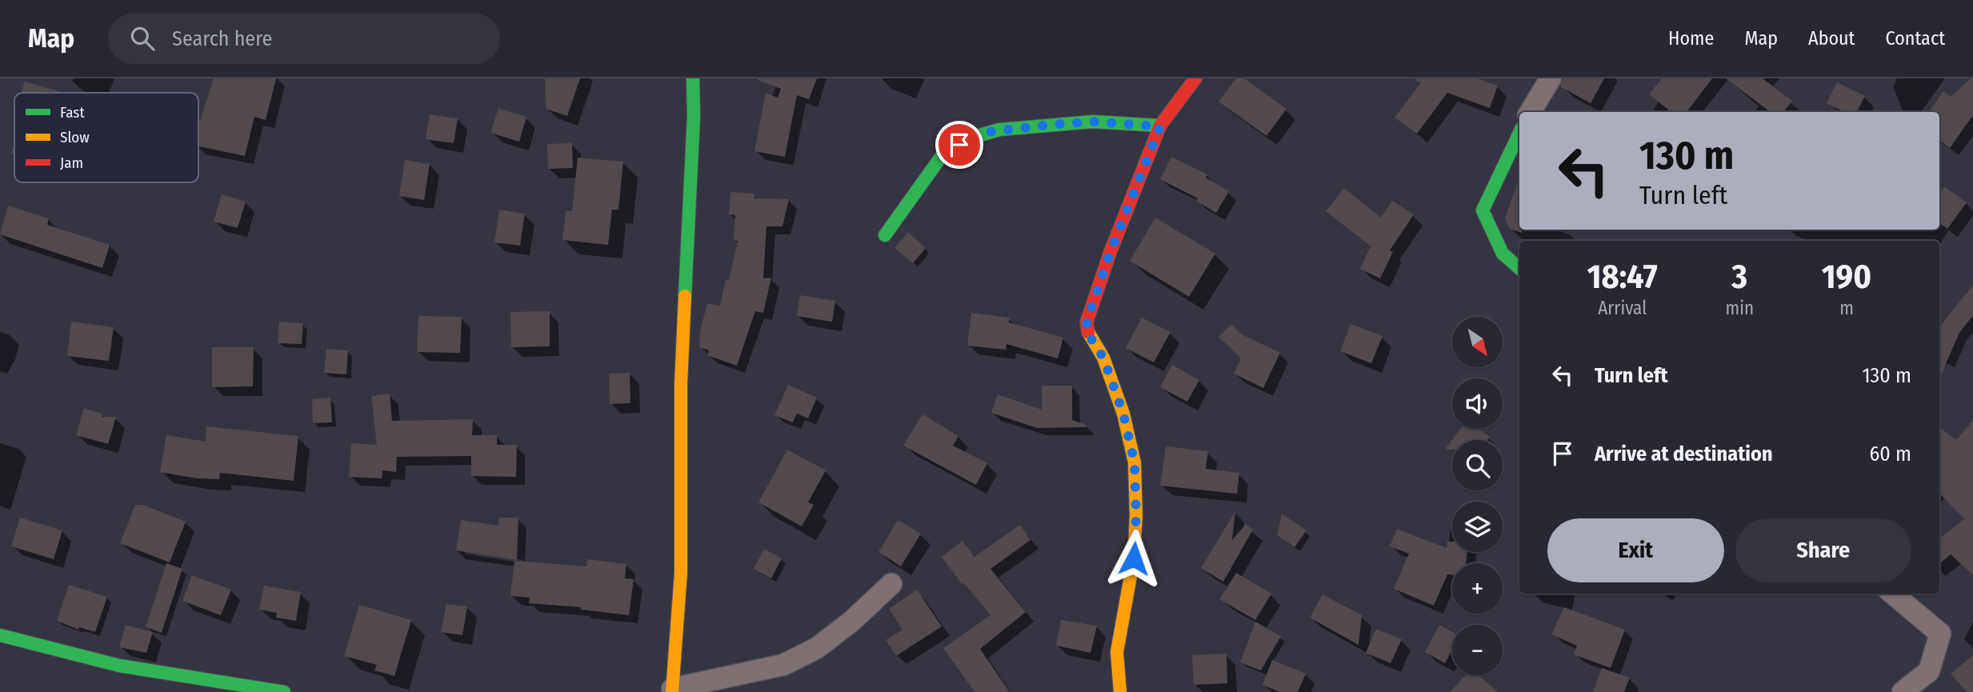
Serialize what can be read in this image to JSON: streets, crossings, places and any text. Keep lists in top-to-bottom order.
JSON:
{
  "legend": ["Fast", "Slow", "Jam"],
  "north": "bottom right",
  "page": {
    "header": "Map",
    "search": "Search here",
    "nav": [
      "Home",
      "Map",
      "About",
      "Contact"
    ],
    "turn": ["130 m", "Turn left"],
    "eta": [
      "18:47",
      "Arrival",
      "3",
      "min",
      "190",
      "m"
    ],
    "map_buttons": ["+", "−"],
    "list": [
      {
        "name": "Turn left",
        "value": "130 m"
      },
      {
        "name": "Arrive at destination",
        "value": "60 m"
      }
    ],
    "buttons": ["Exit", "Share"]
  }
}
